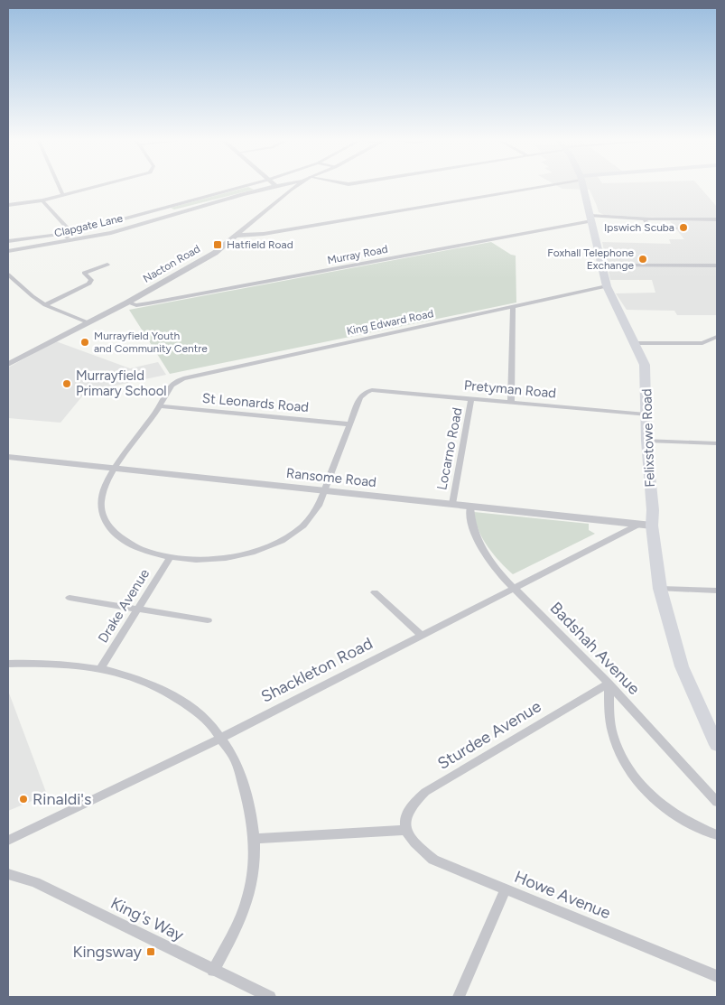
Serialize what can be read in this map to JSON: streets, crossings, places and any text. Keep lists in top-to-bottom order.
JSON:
{
  "streets": {
    "main road": ["Felixstowe Road"],
    "street": [
      "Clapgate Lane",
      "Murray Road",
      "Nacton Road",
      "King Edward Road",
      "Pretyman Road",
      "St Leonards Road",
      "Locarno Road",
      "Ransome Road",
      "Drake Avenue",
      "Badshah Avenue",
      "Shackleton Road",
      "Sturdee Avenue",
      "Howe Avenue",
      "King's Way"
    ]
  },
  "crossings": [
    ["Murray Road", "Nacton Road"],
    ["Murray Road", "Felixstowe Road"],
    ["King Edward Road", "St Leonards Road"],
    ["King Edward Road", "Felixstowe Road"],
    ["Pretyman Road", "Felixstowe Road"],
    ["Pretyman Road", "Locarno Road"],
    ["Felixstowe Road", "Ransome Road"],
    ["Locarno Road", "Ransome Road"],
    ["Ransome Road", "Badshah Avenue"],
    ["Ransome Road", "Shackleton Road"],
    ["Badshah Avenue", "Shackleton Road"],
    ["Badshah Avenue", "Sturdee Avenue"],
    ["Sturdee Avenue", "Howe Avenue"]
  ],
  "places": {
    "other": [
      "Ipswich Scuba",
      "Foxhall Telephone Exchange",
      "Murrayfield Youth and Community Centre",
      "Murrayfield Primary School",
      "Rinaldi's"
    ],
    "transit": ["Hatfield Road", "Kingsway"]
  }
}
